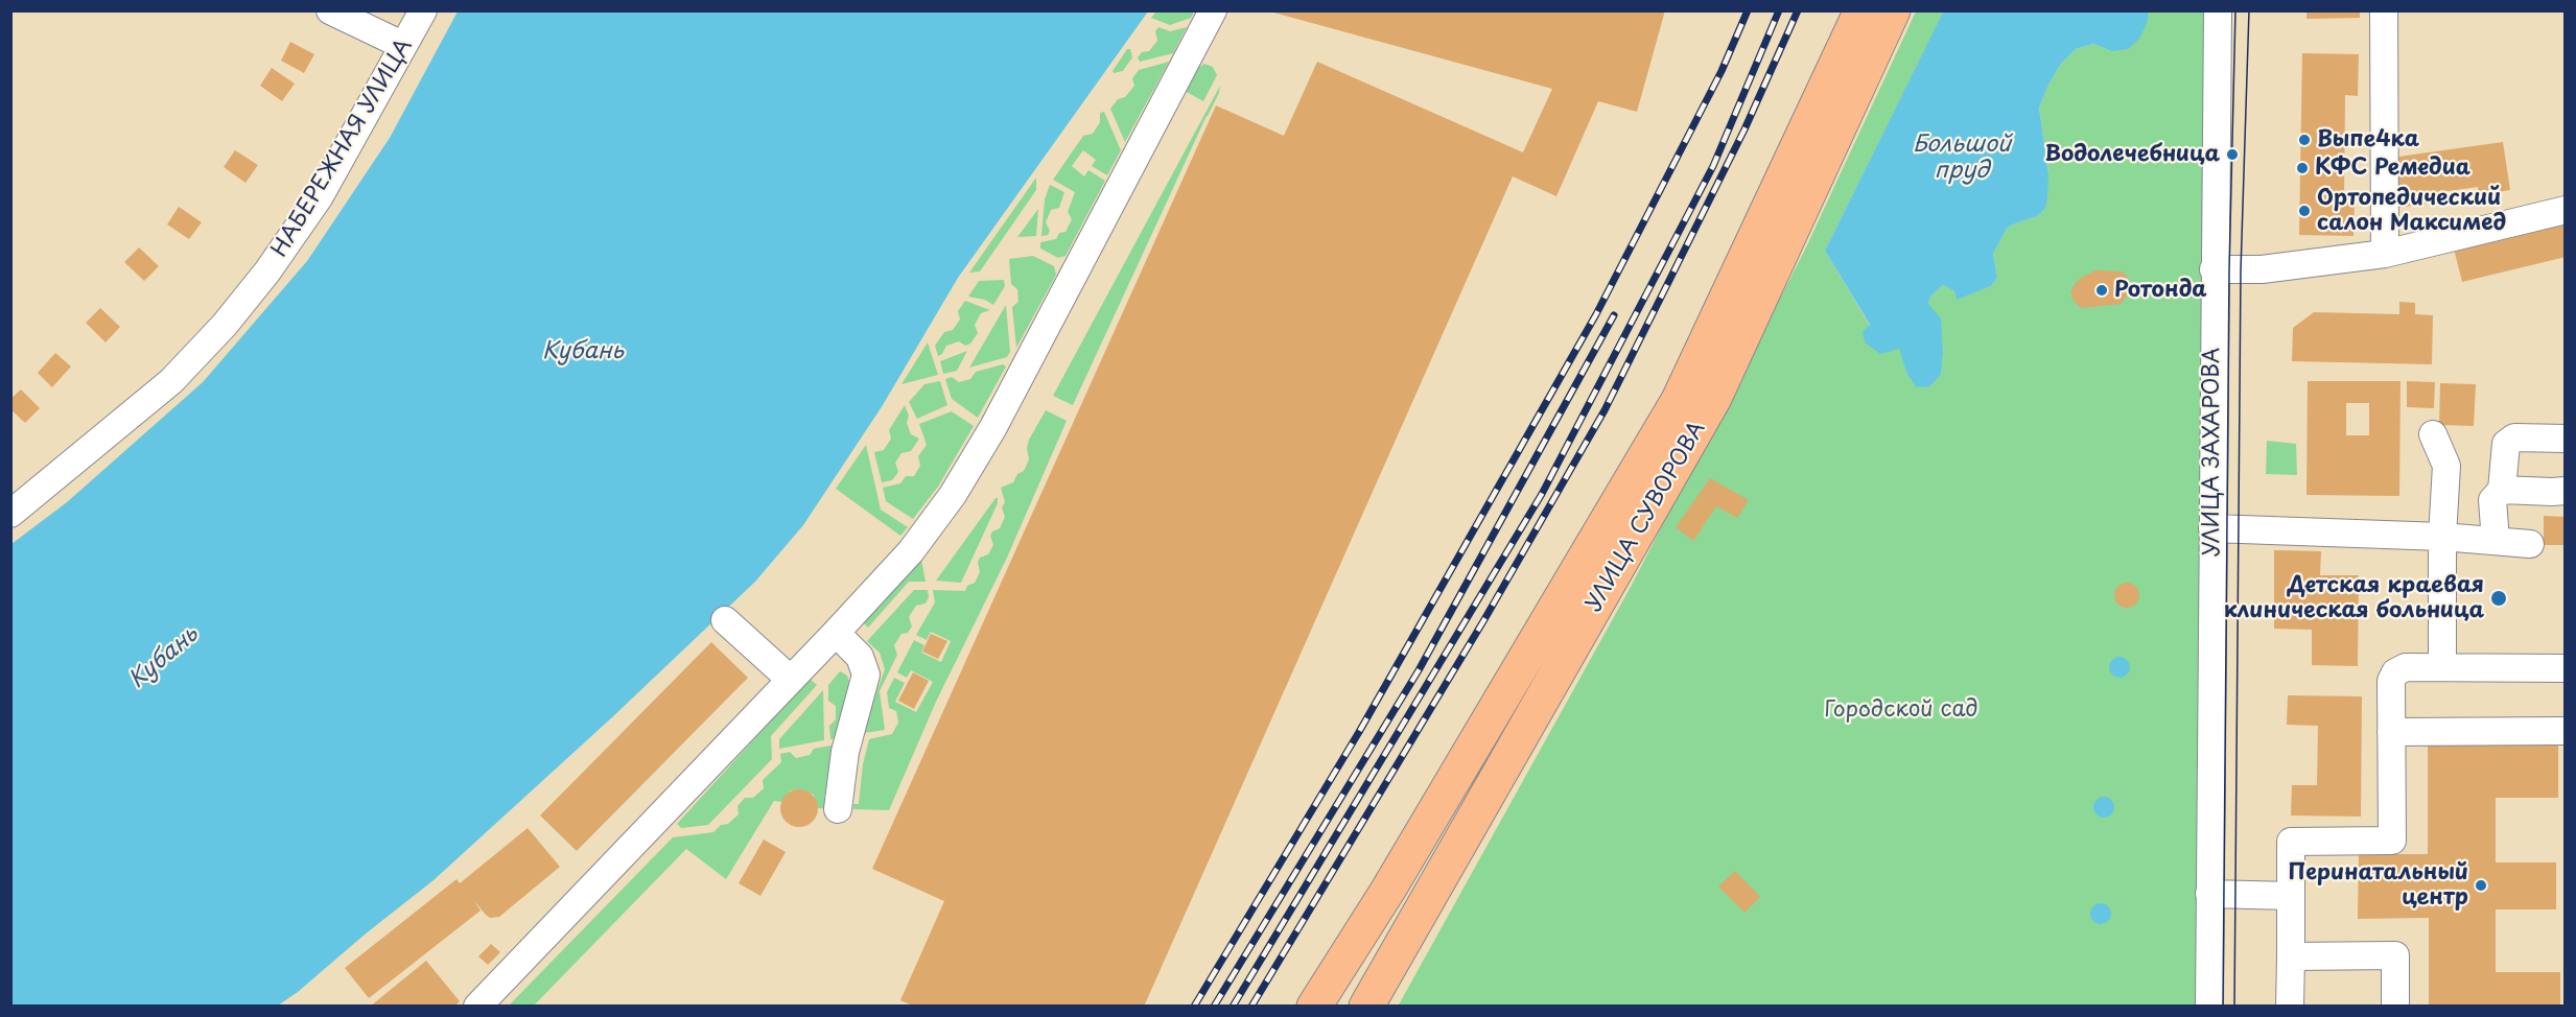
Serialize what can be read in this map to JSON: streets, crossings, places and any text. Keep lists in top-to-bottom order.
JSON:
{
  "streets": {
    "main road": ["УЛИЦА СУВОРОВА"],
    "street": ["НАБЕРЕЖНАЯ УЛИЦА", "УЛИЦА ЗАХАРОВА"]
  },
  "water": ["Большой пруд", "Кубань"],
  "parks": ["Городской сад"],
  "places": [
    "Выпе4ка",
    "Водолечебница",
    "КФС Ремедиа",
    "Ортопедический салон Максимед",
    "Ротонда",
    "Детская краевая клиническая больница",
    "Перинатальный центр"
  ]
}
